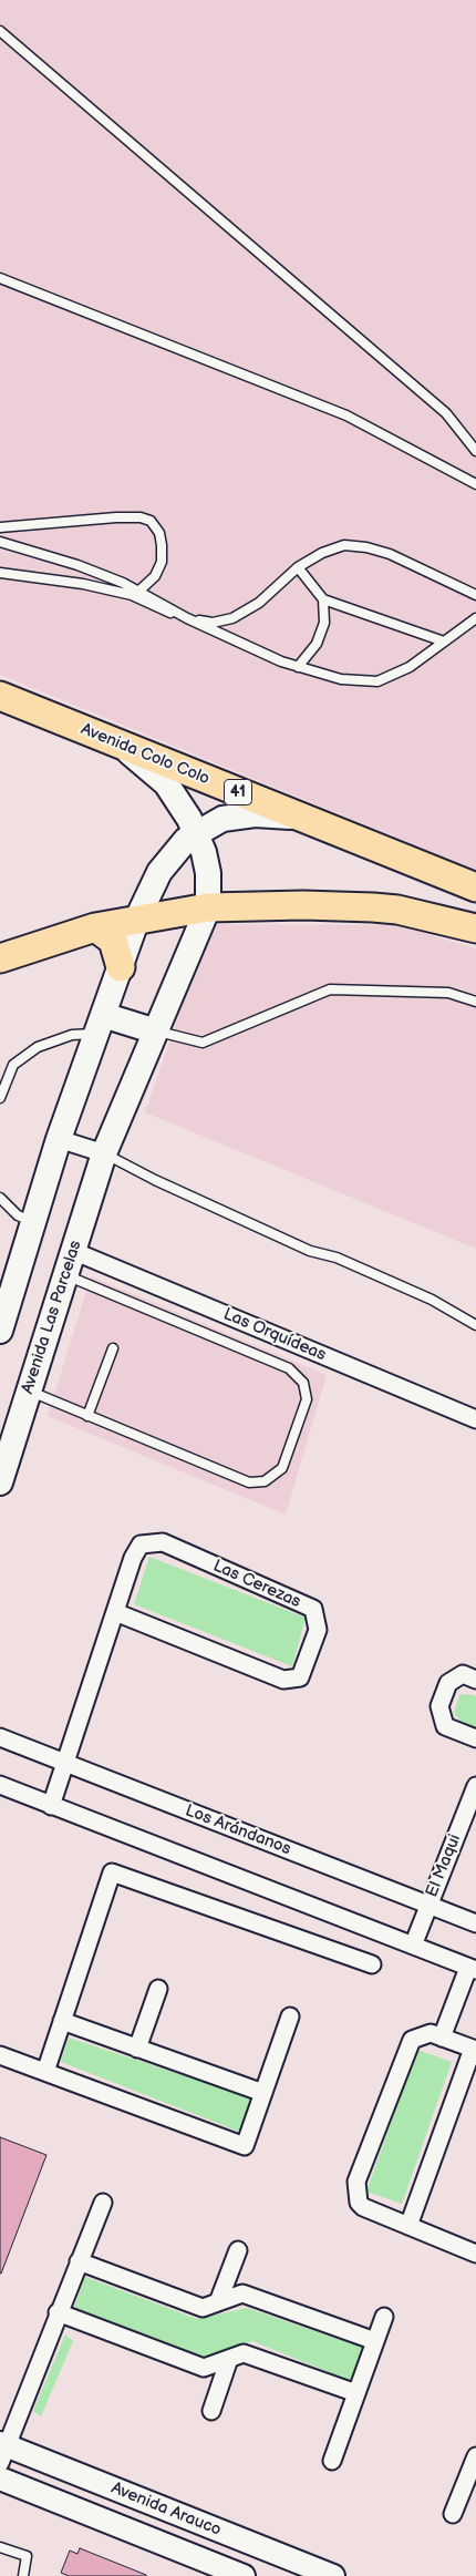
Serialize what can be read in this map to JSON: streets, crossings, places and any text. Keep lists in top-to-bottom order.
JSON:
{
  "streets": {
    "main road": ["Avenida Colo Colo", "41", "Avenida Las Parcelas"],
    "street": [
      "Las Orquídeas",
      "Las Cerezas",
      "Los Arándanos",
      "El Maqui",
      "Avenida Arauco"
    ]
  },
  "crossings": [
    ["Avenida Colo Colo", "Avenida Las Parcelas"],
    ["Avenida Las Parcelas", "Las Orquídeas"],
    ["Las Cerezas", "Los Arándanos"],
    ["Los Arándanos", "El Maqui"]
  ]
}
